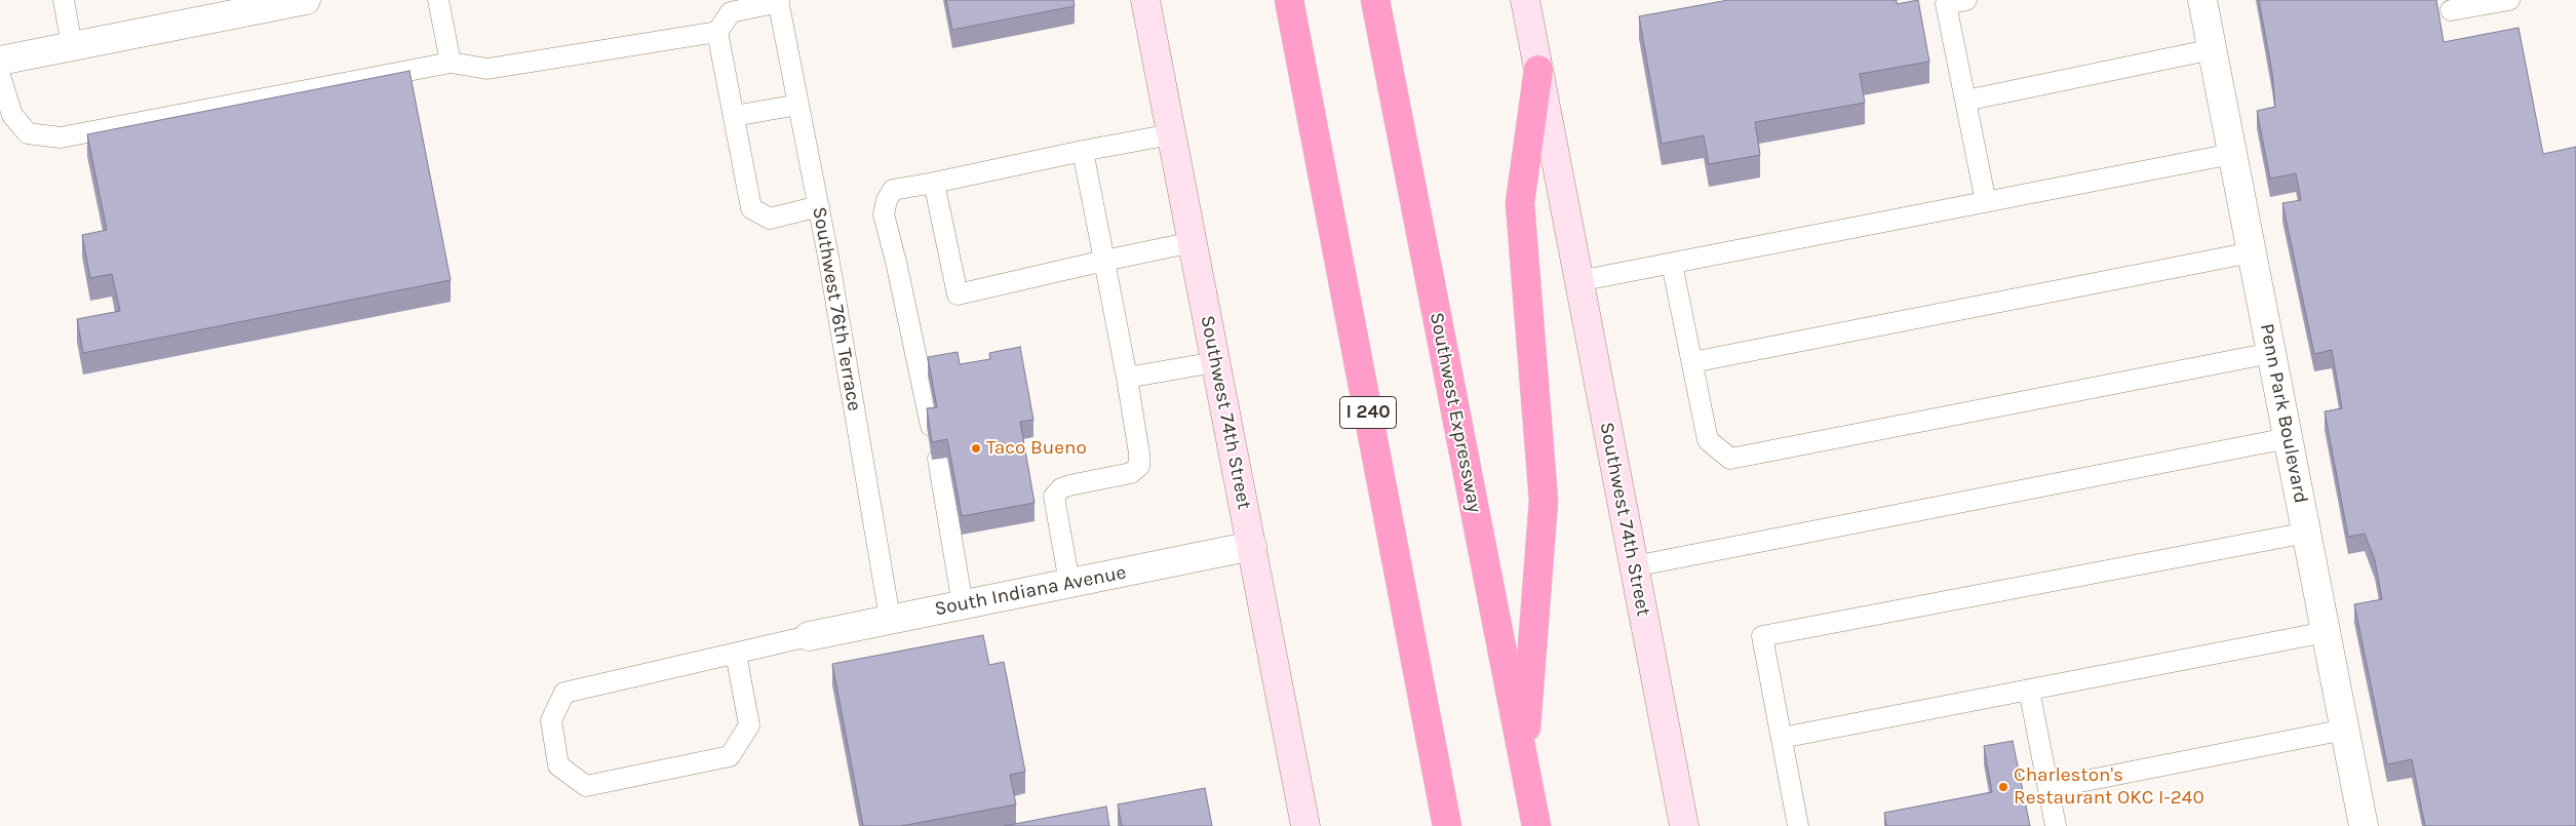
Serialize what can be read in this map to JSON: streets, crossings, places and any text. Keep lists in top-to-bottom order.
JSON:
{
  "streets": {
    "highway": ["I 240", "Southwest Expressway"],
    "main road": ["Southwest 74th Street"],
    "street": ["Penn Park Boulevard", "South Indiana Avenue"],
    "lane": ["Southwest 76th Terrace"]
  },
  "crossings": [
    ["Southwest 76th Terrace", "South Indiana Avenue"],
    ["Southwest 74th Street", "South Indiana Avenue"]
  ],
  "places": ["Taco Bueno", "Charleston's Restaurant OKC I-240"]
}
